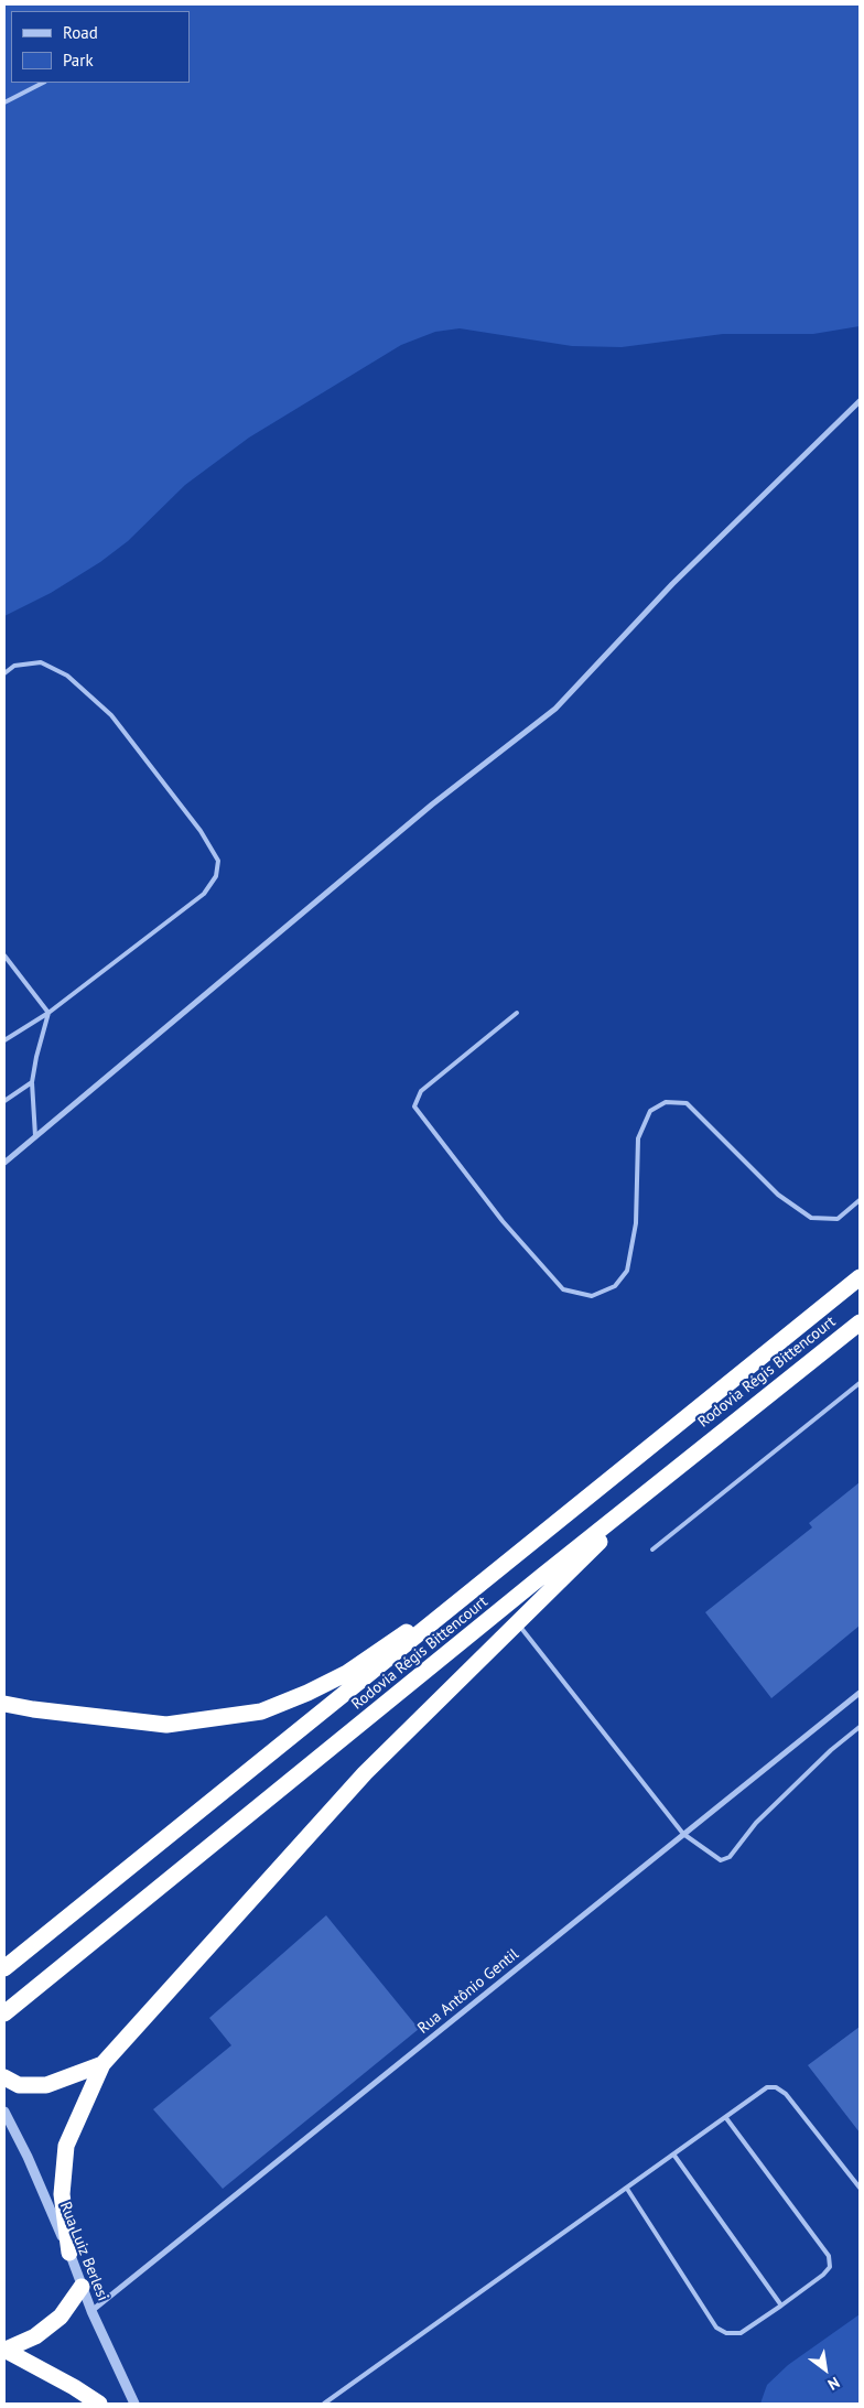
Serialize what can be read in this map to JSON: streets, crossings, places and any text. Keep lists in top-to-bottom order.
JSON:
{
  "streets": {
    "highway": ["Rodovia Régis Bittencourt"],
    "street": ["Rua Antônio Gentil", "Rua Luiz Berlesi"]
  },
  "crossings": [
    ["Rua Antônio Gentil", "Rua Luiz Berlesi"]
  ],
  "legend": ["Road", "Park"],
  "north": "bottom right"
}
